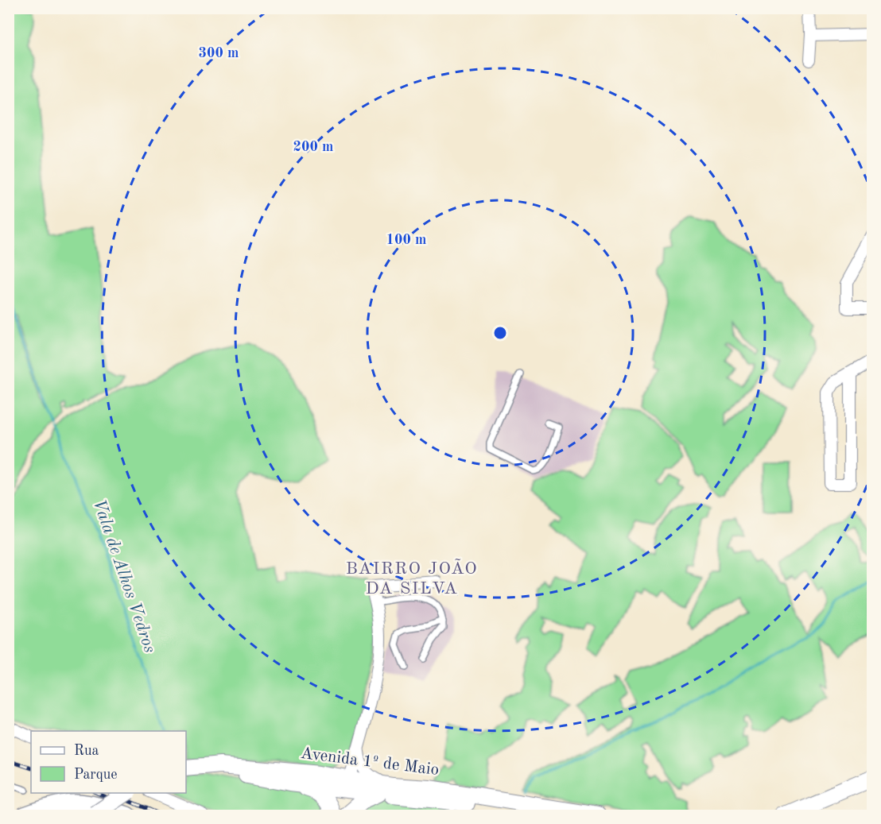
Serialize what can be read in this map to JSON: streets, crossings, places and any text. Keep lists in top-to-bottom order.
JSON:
{
  "streets": {
    "main road": ["Avenida 1º de Maio"]
  },
  "districts": ["BAIRRO JOÃO DA SILVA"],
  "water": ["Vala de Alhos Vedros"],
  "legend": ["Rua", "Parque"],
  "rings": ["300 m", "200 m", "100 m"]
}
